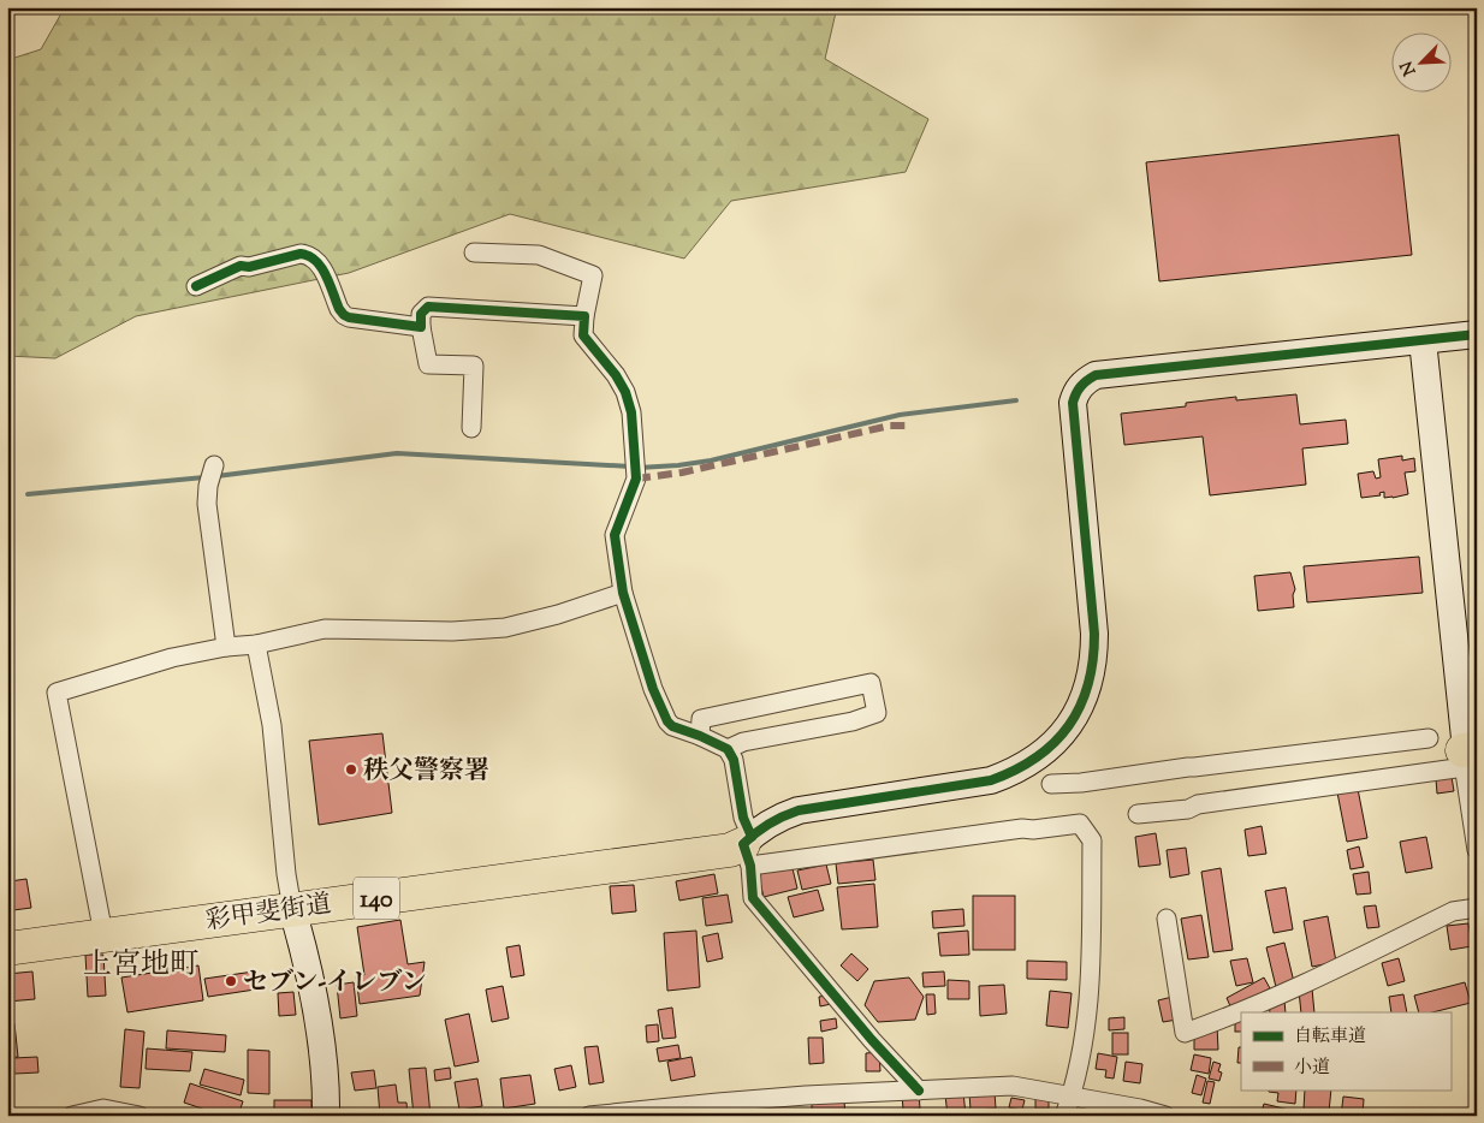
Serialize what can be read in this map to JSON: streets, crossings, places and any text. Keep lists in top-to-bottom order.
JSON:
{
  "streets": {
    "highway": ["140", "彩甲斐街道"]
  },
  "districts": ["上宮地町"],
  "places": ["秩父警察署", "セブン-イレブン"],
  "legend": ["自転車道", "小道"],
  "north": "bottom left"
}
